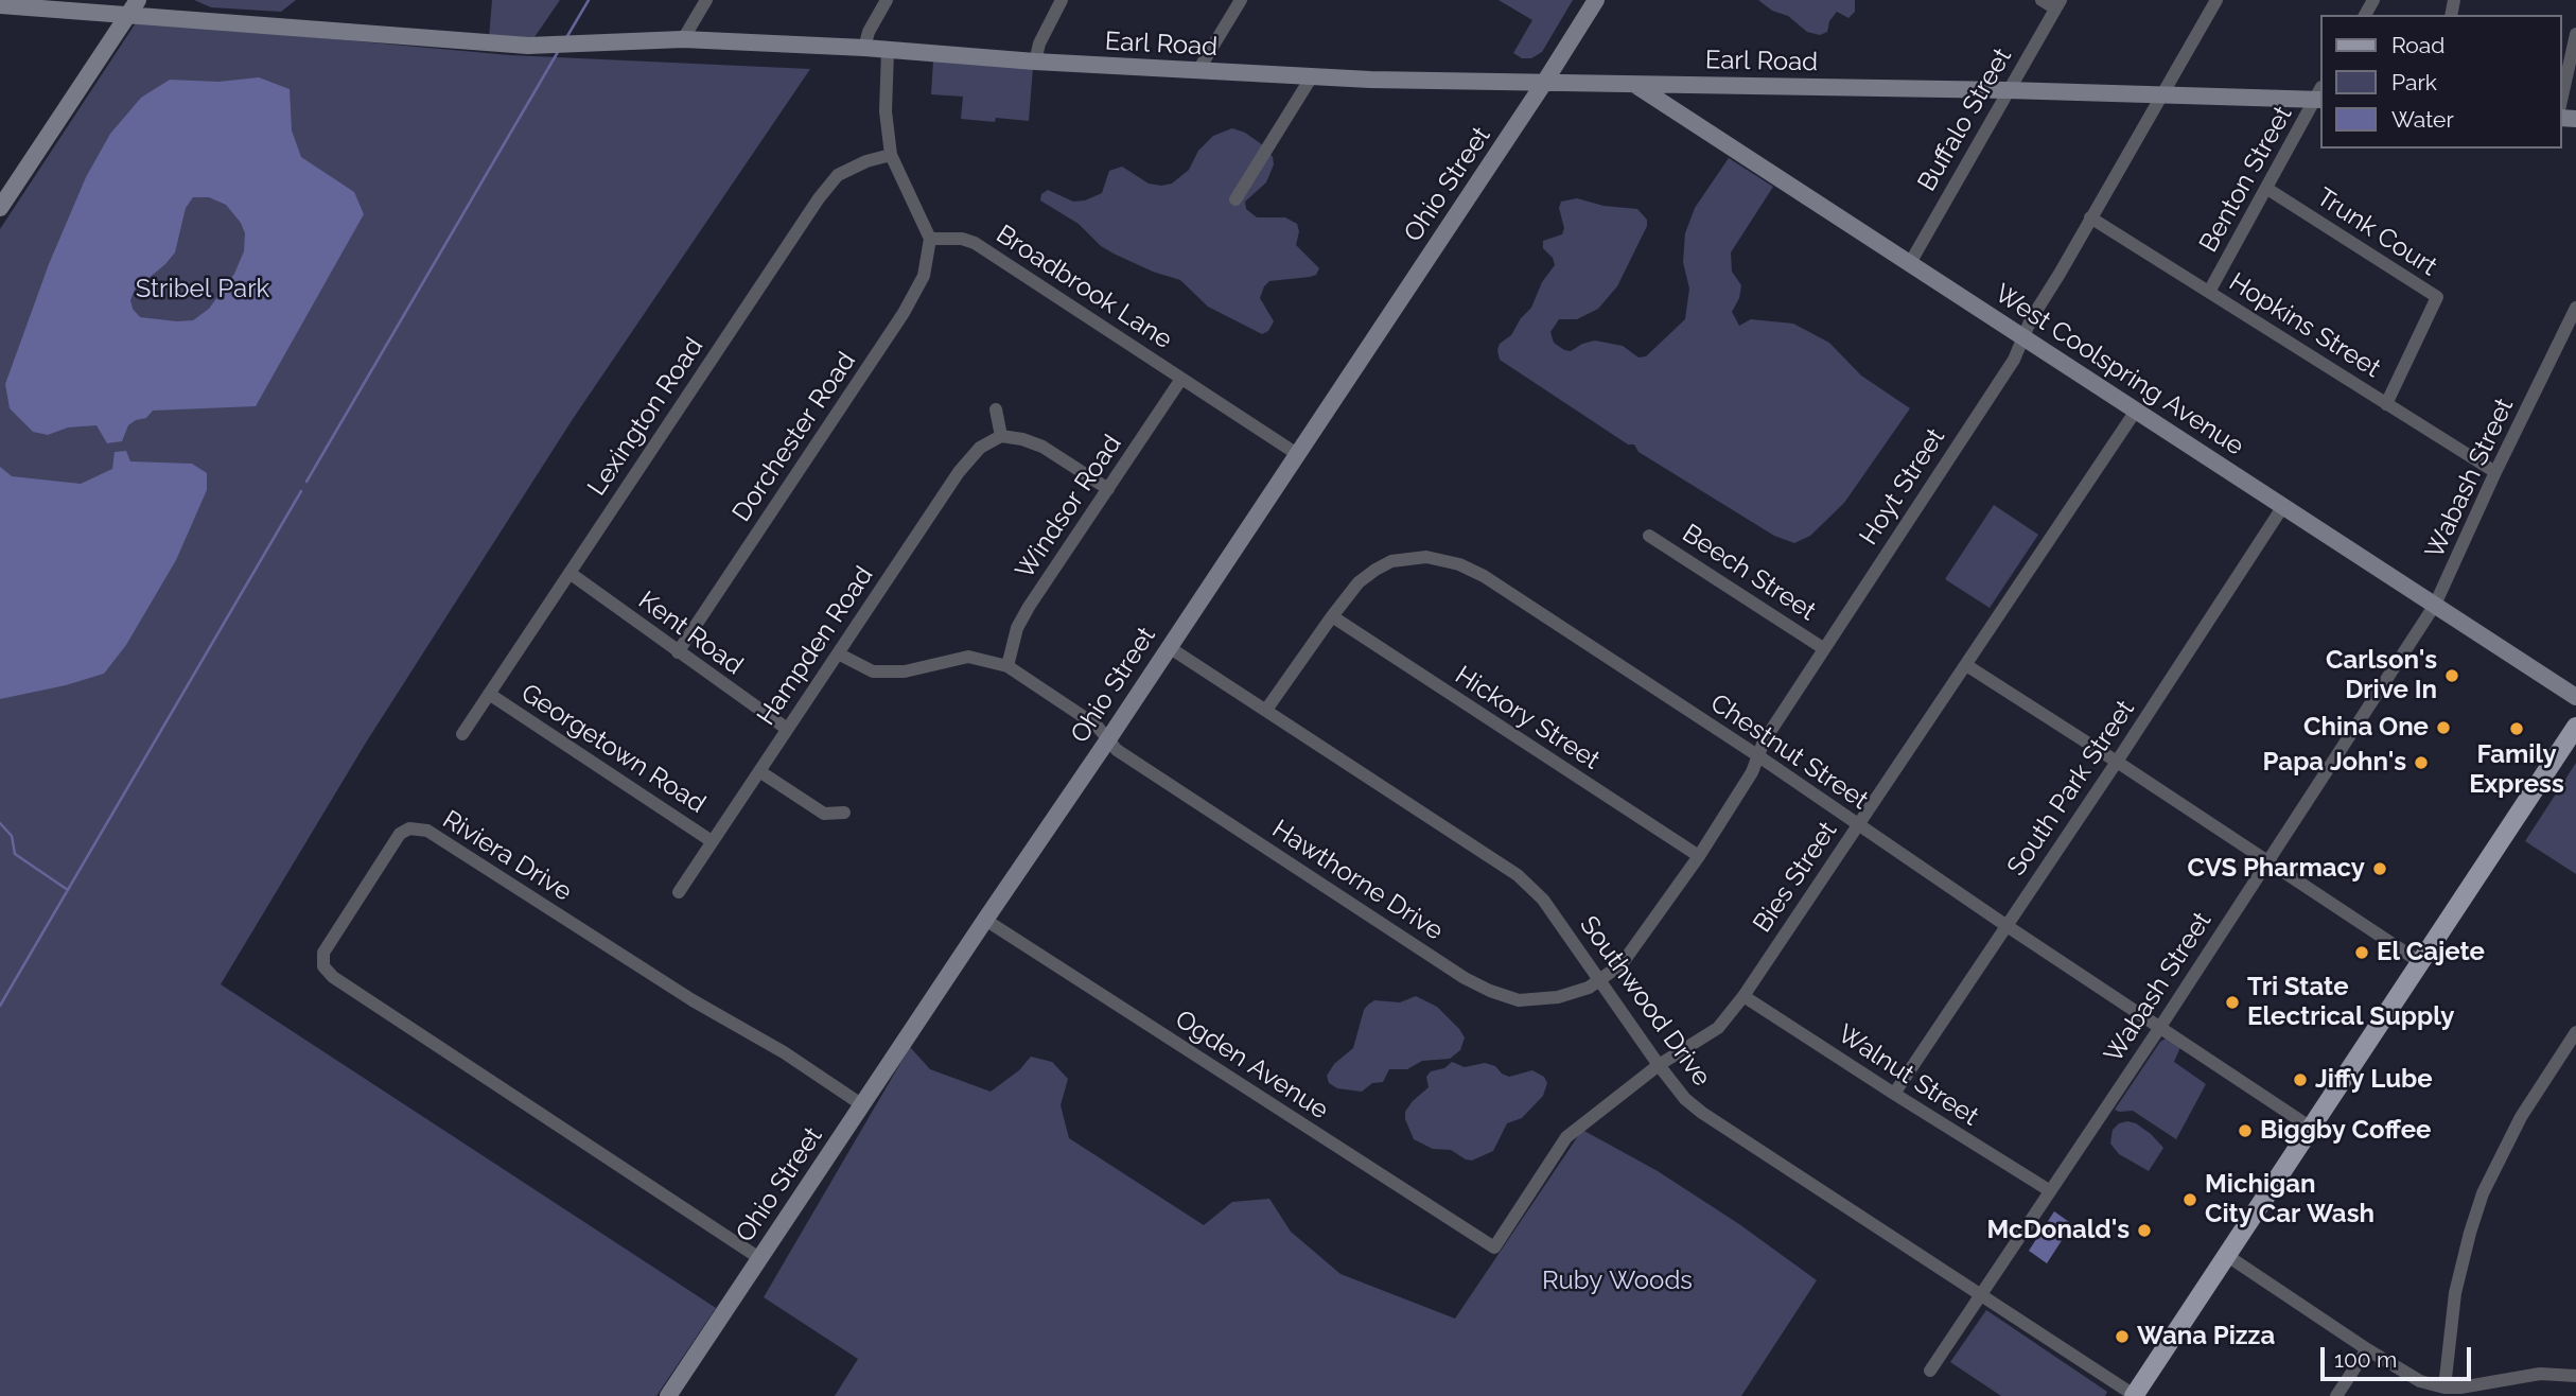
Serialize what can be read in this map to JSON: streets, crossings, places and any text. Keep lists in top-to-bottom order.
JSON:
{
  "streets": {
    "street": [
      "Earl Road",
      "Buffalo Street",
      "Benton Street",
      "Ohio Street",
      "Trunk Court",
      "Broadbrook Lane",
      "Hopkins Street",
      "West Coolspring Avenue",
      "Lexington Road",
      "Dorchester Road",
      "Wabash Street",
      "Hoyt Street",
      "Windsor Road",
      "Beech Street",
      "Kent Road",
      "Hampden Road",
      "Hickory Street",
      "Georgetown Road",
      "Chestnut Street",
      "South Park Street",
      "Riviera Drive",
      "Bies Street",
      "Hawthorne Drive",
      "Southwood Drive",
      "Ogden Avenue",
      "Walnut Street"
    ]
  },
  "crossings": [
    ["Earl Road", "Buffalo Street"],
    ["Earl Road", "Benton Street"],
    ["Earl Road", "Ohio Street"],
    ["Earl Road", "West Coolspring Avenue"],
    ["Earl Road", "Hoyt Street"],
    ["Buffalo Street", "West Coolspring Avenue"],
    ["Benton Street", "Trunk Court"],
    ["Benton Street", "Hopkins Street"],
    ["Ohio Street", "Broadbrook Lane"],
    ["Ohio Street", "Riviera Drive"],
    ["Ohio Street", "Hawthorne Drive"],
    ["Ohio Street", "Southwood Drive"],
    ["Ohio Street", "Ogden Avenue"],
    ["Trunk Court", "Hopkins Street"],
    ["Broadbrook Lane", "Dorchester Road"],
    ["Broadbrook Lane", "Windsor Road"],
    ["Hopkins Street", "Wabash Street"],
    ["Hopkins Street", "Hoyt Street"],
    ["West Coolspring Avenue", "Wabash Street"],
    ["West Coolspring Avenue", "Hoyt Street"],
    ["West Coolspring Avenue", "South Park Street"],
    ["West Coolspring Avenue", "Bies Street"],
    ["Lexington Road", "Kent Road"],
    ["Lexington Road", "Georgetown Road"],
    ["Dorchester Road", "Kent Road"],
    ["Wabash Street", "Chestnut Street"],
    ["Wabash Street", "Southwood Drive"],
    ["Wabash Street", "Walnut Street"],
    ["Hoyt Street", "Beech Street"],
    ["Hoyt Street", "Hickory Street"],
    ["Hoyt Street", "Chestnut Street"],
    ["Hoyt Street", "Hawthorne Drive"],
    ["Hoyt Street", "Southwood Drive"],
    ["Windsor Road", "Hawthorne Drive"],
    ["Kent Road", "Hampden Road"],
    ["Hampden Road", "Georgetown Road"],
    ["Hickory Street", "Chestnut Street"],
    ["Chestnut Street", "South Park Street"],
    ["Chestnut Street", "Bies Street"],
    ["Chestnut Street", "Southwood Drive"],
    ["South Park Street", "Walnut Street"],
    ["Bies Street", "Southwood Drive"],
    ["Bies Street", "Ogden Avenue"],
    ["Bies Street", "Walnut Street"],
    ["Hawthorne Drive", "Southwood Drive"]
  ],
  "parks": ["Stribel Park", "Ruby Woods"],
  "places": [
    "Carlson's Drive In",
    "China One",
    "Family Express",
    "Papa John's",
    "CVS Pharmacy",
    "El Cajete",
    "Tri State Electrical Supply",
    "Jiffy Lube",
    "Biggby Coffee",
    "Michigan City Car Wash",
    "McDonald's",
    "Wana Pizza"
  ],
  "legend": ["Road", "Park", "Water"],
  "scale_bar": "100 m"
}
